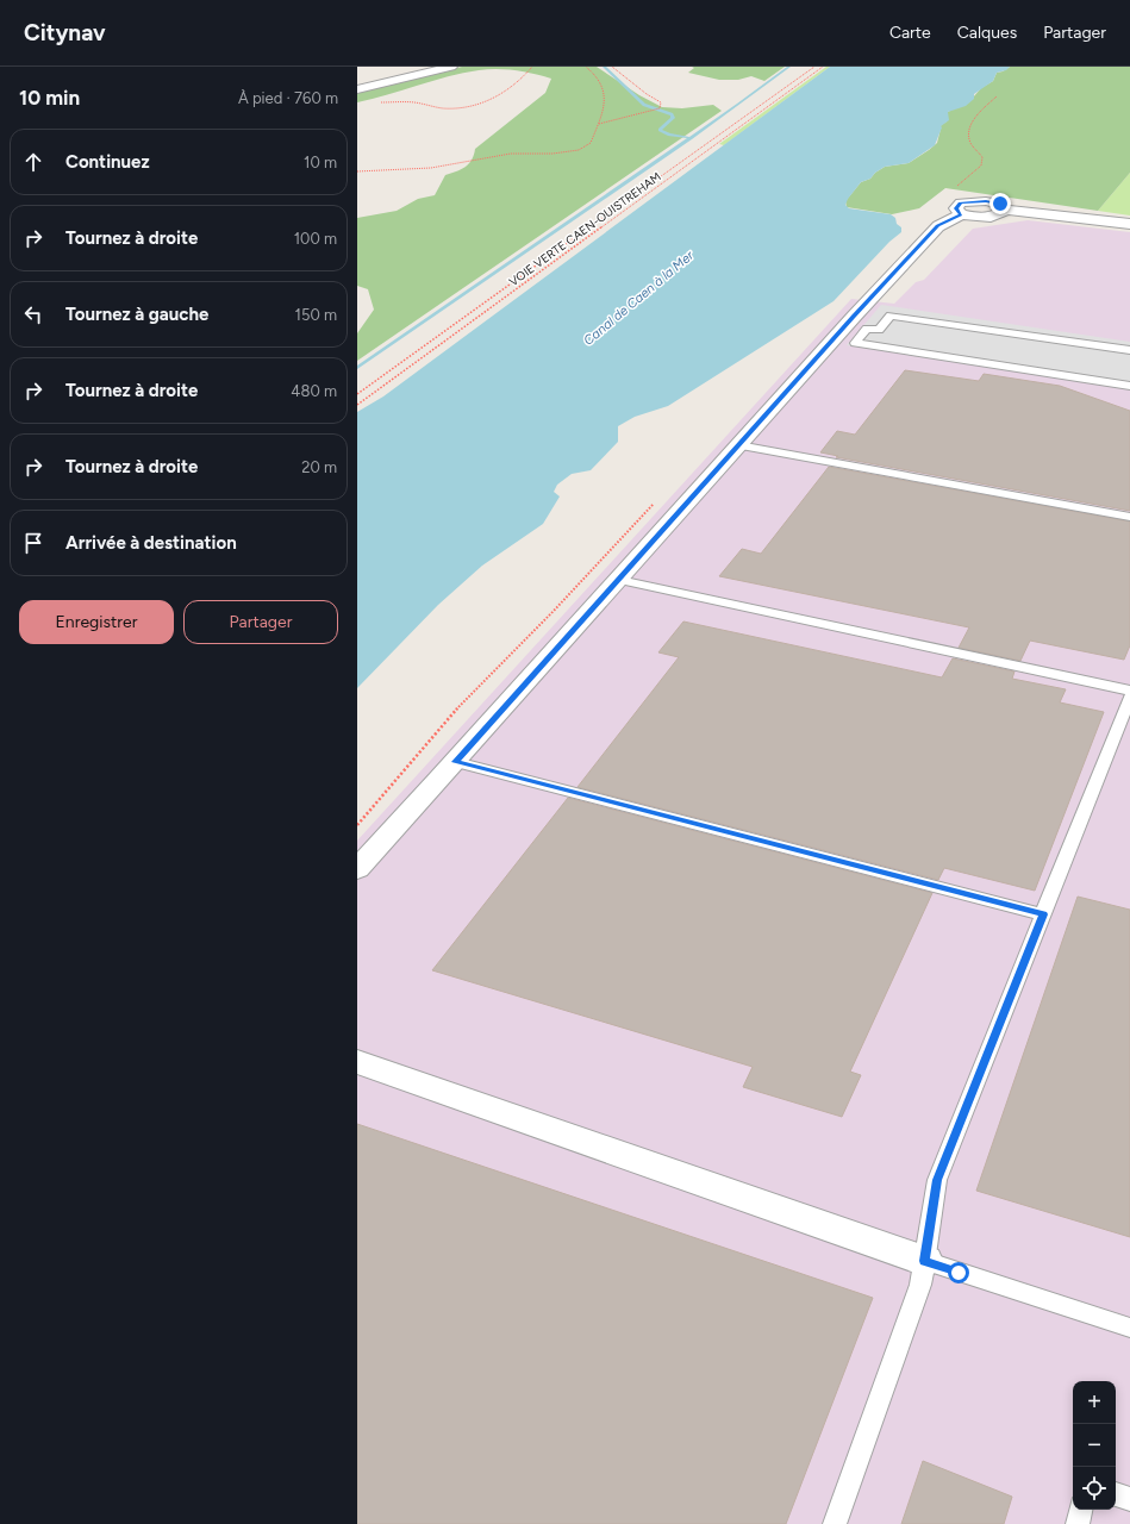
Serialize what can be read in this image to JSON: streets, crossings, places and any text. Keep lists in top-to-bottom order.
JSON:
{
  "streets": {
    "path": ["VOIE VERTE CAEN-OUISTREHAM"]
  },
  "water": ["Canal de Caen à la Mer"],
  "page": {
    "header": "Citynav",
    "nav": ["Carte", "Calques", "Partager"],
    "heading": ["10 min", "À pied · 760 m"],
    "list": [
      ["Continuez", "10 m"],
      ["Tournez à droite", "100 m"],
      ["Tournez à gauche", "150 m"],
      ["Tournez à droite", "480 m"],
      ["Tournez à droite", "20 m"],
      "Arrivée à destination"
    ],
    "buttons": ["Enregistrer", "Partager"],
    "map_buttons": ["+", "−"]
  }
}
